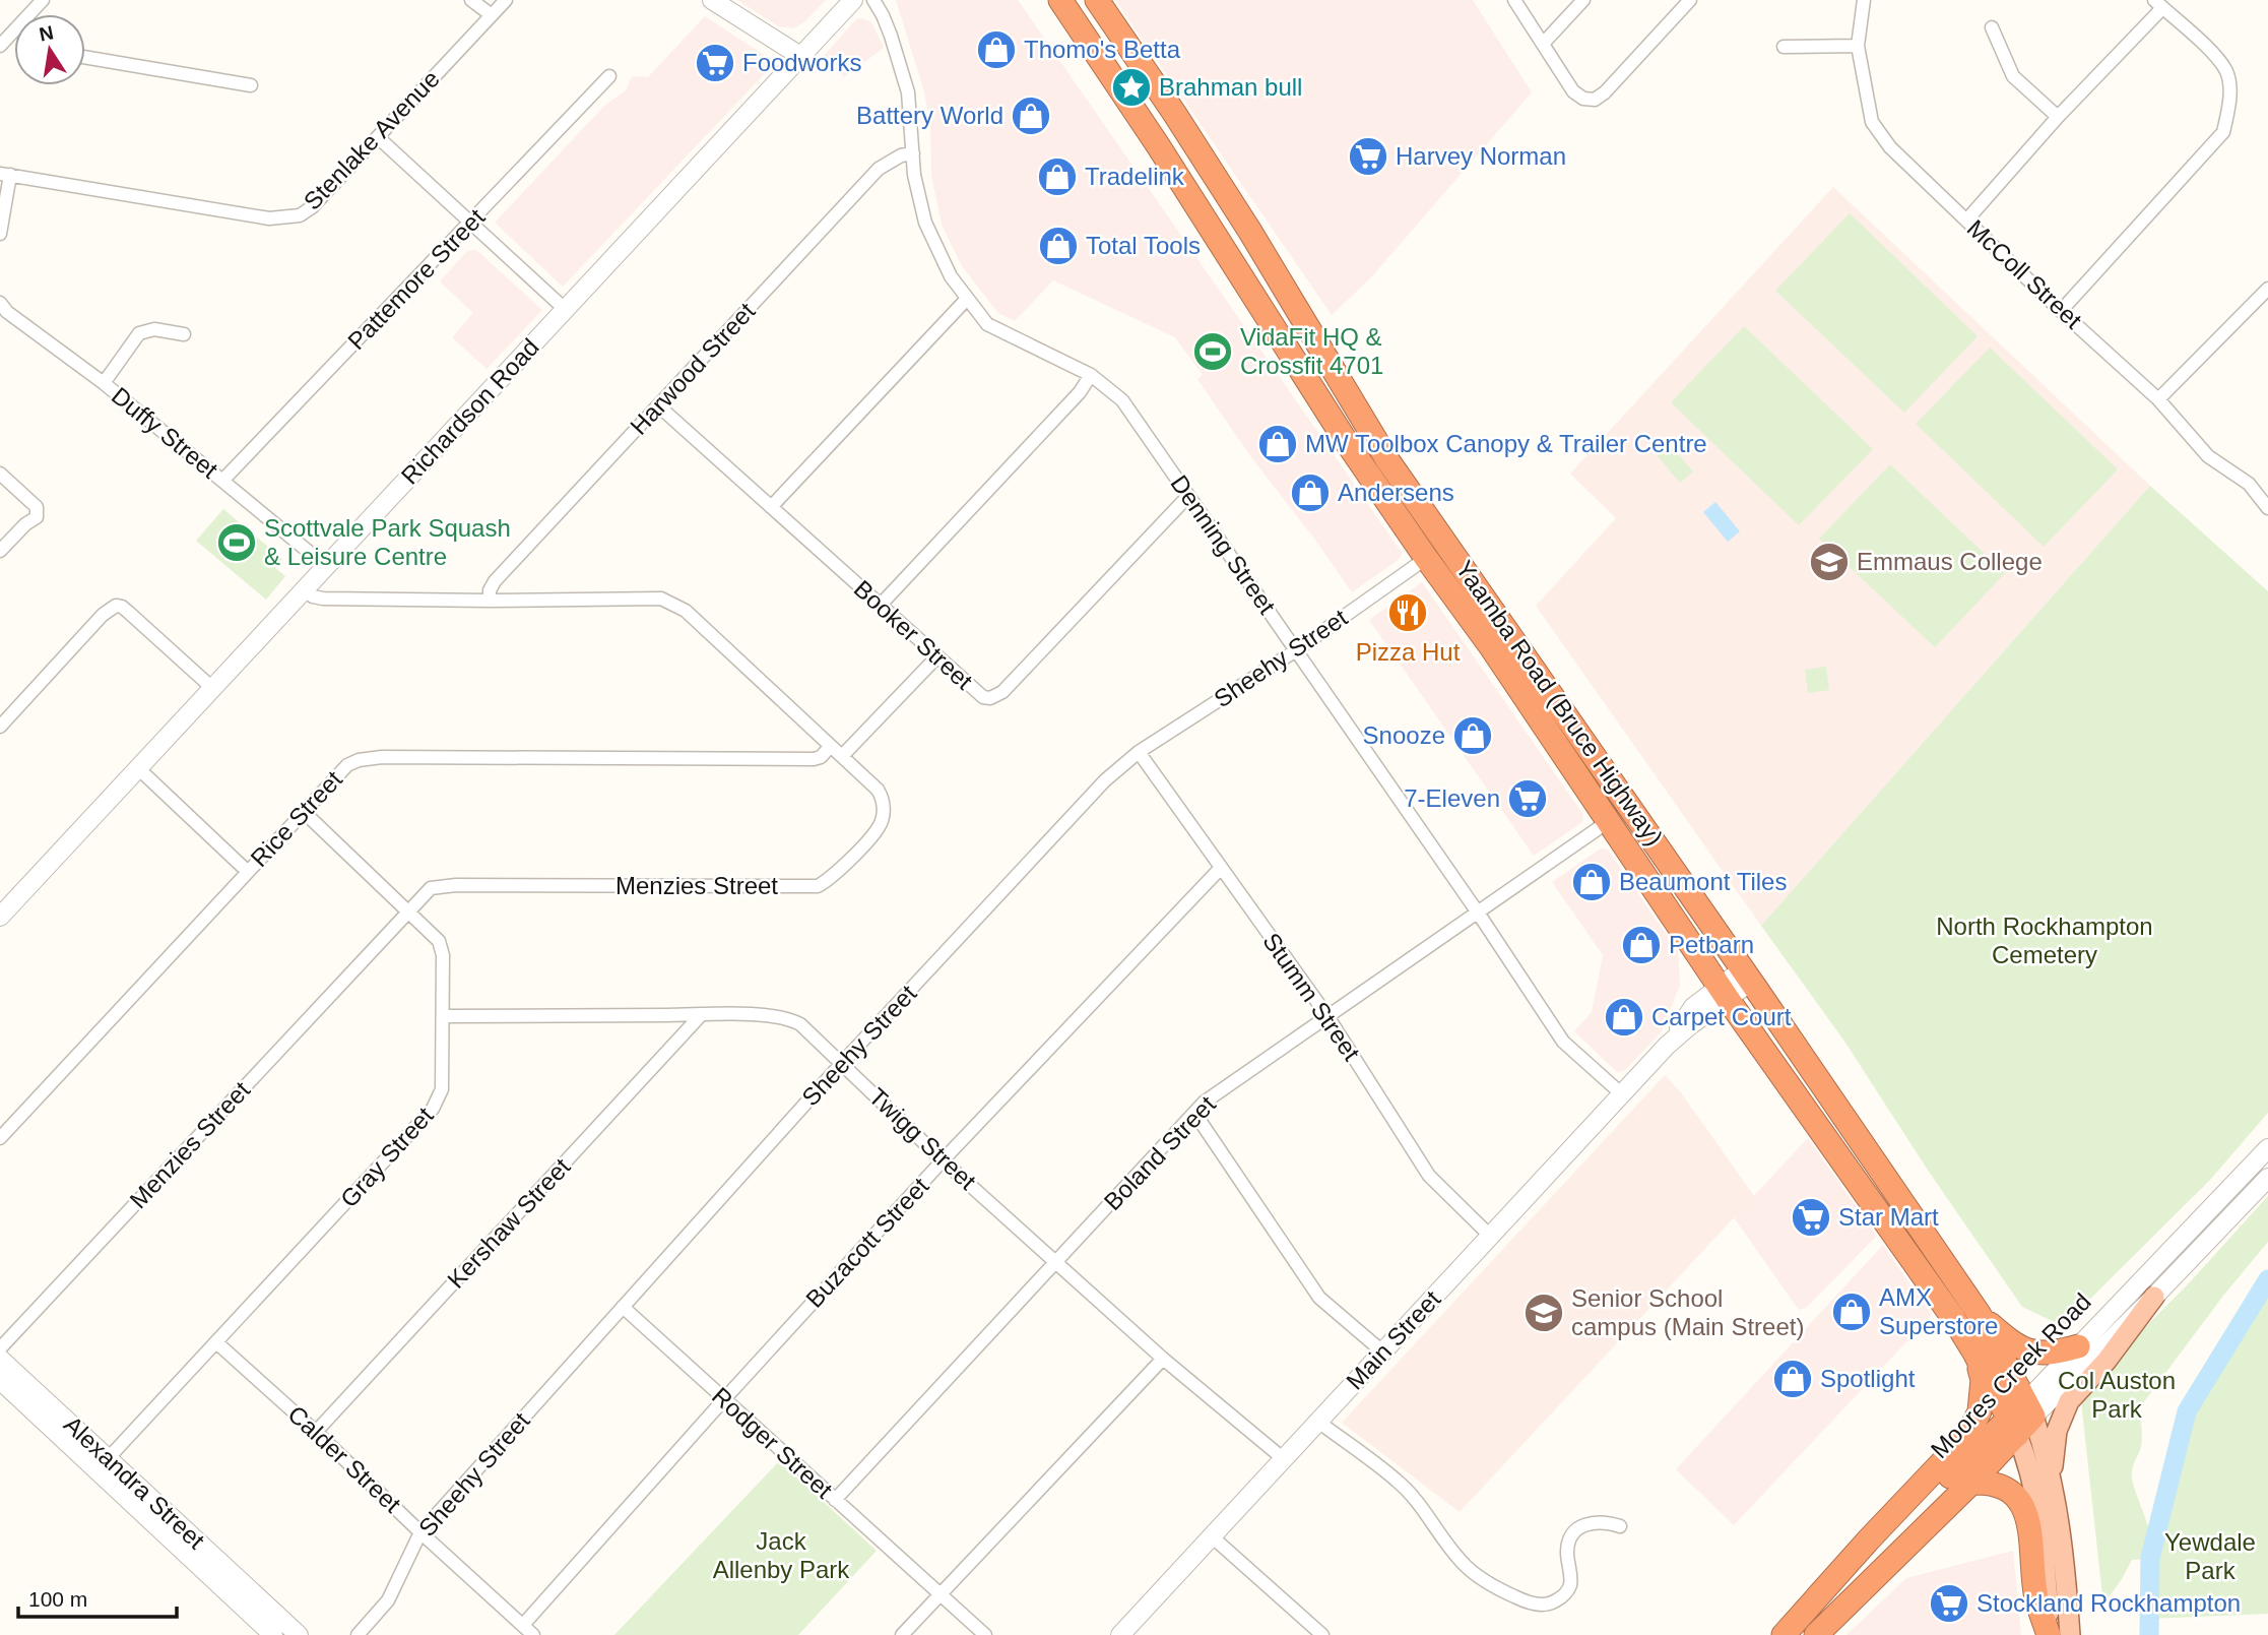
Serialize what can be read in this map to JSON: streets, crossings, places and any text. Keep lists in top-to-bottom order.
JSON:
{
  "streets": {
    "highway": ["Yaamba Road (Bruce Highway)", "Moores Creek Road"],
    "main road": ["Richardson Road", "Main Street", "Alexandra Street"],
    "street": [
      "Stenlake Avenue",
      "McColl Street",
      "Pattemore Street",
      "Harwood Street",
      "Duffy Street",
      "Denning Street",
      "Booker Street",
      "Sheehy Street",
      "Rice Street",
      "Menzies Street",
      "Stumm Street",
      "Twigg Street",
      "Boland Street",
      "Gray Street",
      "Kershaw Street",
      "Buzacott Street",
      "Rodger Street",
      "Calder Street"
    ]
  },
  "crossings": [
    ["Pattemore Street", "Duffy Street"],
    ["Harwood Street", "Denning Street"],
    ["Harwood Street", "Booker Street"],
    ["Harwood Street", "Menzies Street"],
    ["Richardson Road", "Duffy Street"],
    ["Richardson Road", "Menzies Street"],
    ["Denning Street", "Booker Street"],
    ["Denning Street", "Sheehy Street"],
    ["Denning Street", "Boland Street"],
    ["Denning Street", "Main Street"],
    ["Sheehy Street", "Yaamba Road (Bruce Highway)"],
    ["Sheehy Street", "Stumm Street"],
    ["Sheehy Street", "Twigg Street"],
    ["Sheehy Street", "Rodger Street"],
    ["Sheehy Street", "Calder Street"],
    ["Yaamba Road (Bruce Highway)", "Boland Street"],
    ["Yaamba Road (Bruce Highway)", "Main Street"],
    ["Yaamba Road (Bruce Highway)", "Moores Creek Road"],
    ["Rice Street", "Menzies Street"],
    ["Rice Street", "Gray Street"],
    ["Menzies Street", "Gray Street"],
    ["Stumm Street", "Boland Street"],
    ["Stumm Street", "Buzacott Street"],
    ["Stumm Street", "Main Street"],
    ["Twigg Street", "Boland Street"],
    ["Twigg Street", "Gray Street"],
    ["Twigg Street", "Kershaw Street"],
    ["Twigg Street", "Buzacott Street"],
    ["Twigg Street", "Main Street"],
    ["Boland Street", "Rodger Street"],
    ["Gray Street", "Calder Street"],
    ["Gray Street", "Alexandra Street"],
    ["Kershaw Street", "Calder Street"],
    ["Buzacott Street", "Rodger Street"],
    ["Buzacott Street", "Calder Street"]
  ],
  "parks": [
    "North Rockhampton Cemetery",
    "Col Auston Park",
    "Jack Allenby Park",
    "Yewdale Park"
  ],
  "places": {
    "shop": [
      "Thomo's Betta",
      "Battery World",
      "Tradelink",
      "Total Tools",
      "MW Toolbox Canopy & Trailer Centre",
      "Andersens",
      "Snooze",
      "Beaumont Tiles",
      "Petbarn",
      "Carpet Court",
      "AMX Superstore",
      "Spotlight"
    ],
    "supermarket": [
      "Foodworks",
      "Harvey Norman",
      "7-Eleven",
      "Star Mart",
      "Stockland Rockhampton"
    ],
    "place": ["Brahman bull"],
    "sports": ["VidaFit HQ & Crossfit 4701", "Scottvale Park Squash & Leisure Centre"],
    "school or university": ["Emmaus College", "Senior School campus (Main Street)"],
    "restaurant": ["Pizza Hut"]
  },
  "scale_bar": "100 m",
  "north": "top"
}
